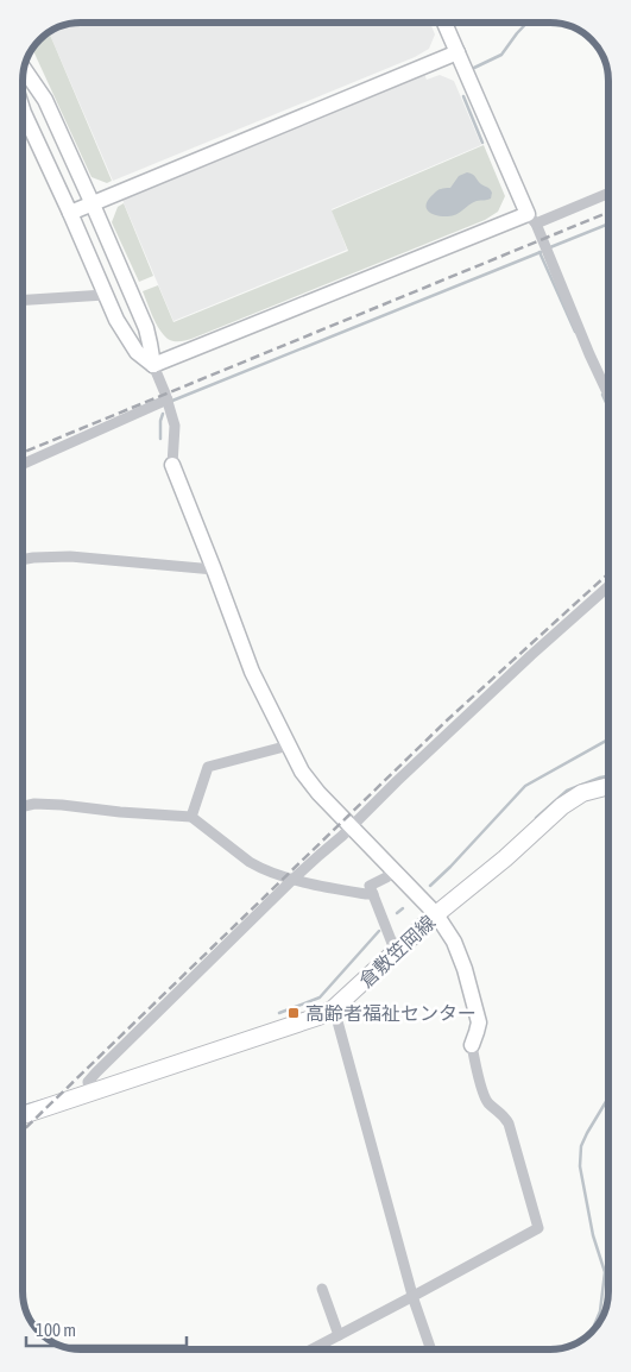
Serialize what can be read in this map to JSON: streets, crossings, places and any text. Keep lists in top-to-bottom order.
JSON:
{
  "streets": {
    "main road": ["倉敷笠岡線"]
  },
  "places": {
    "transit": ["高齢者福祉センター"]
  },
  "scale_bar": "100 m"
}
